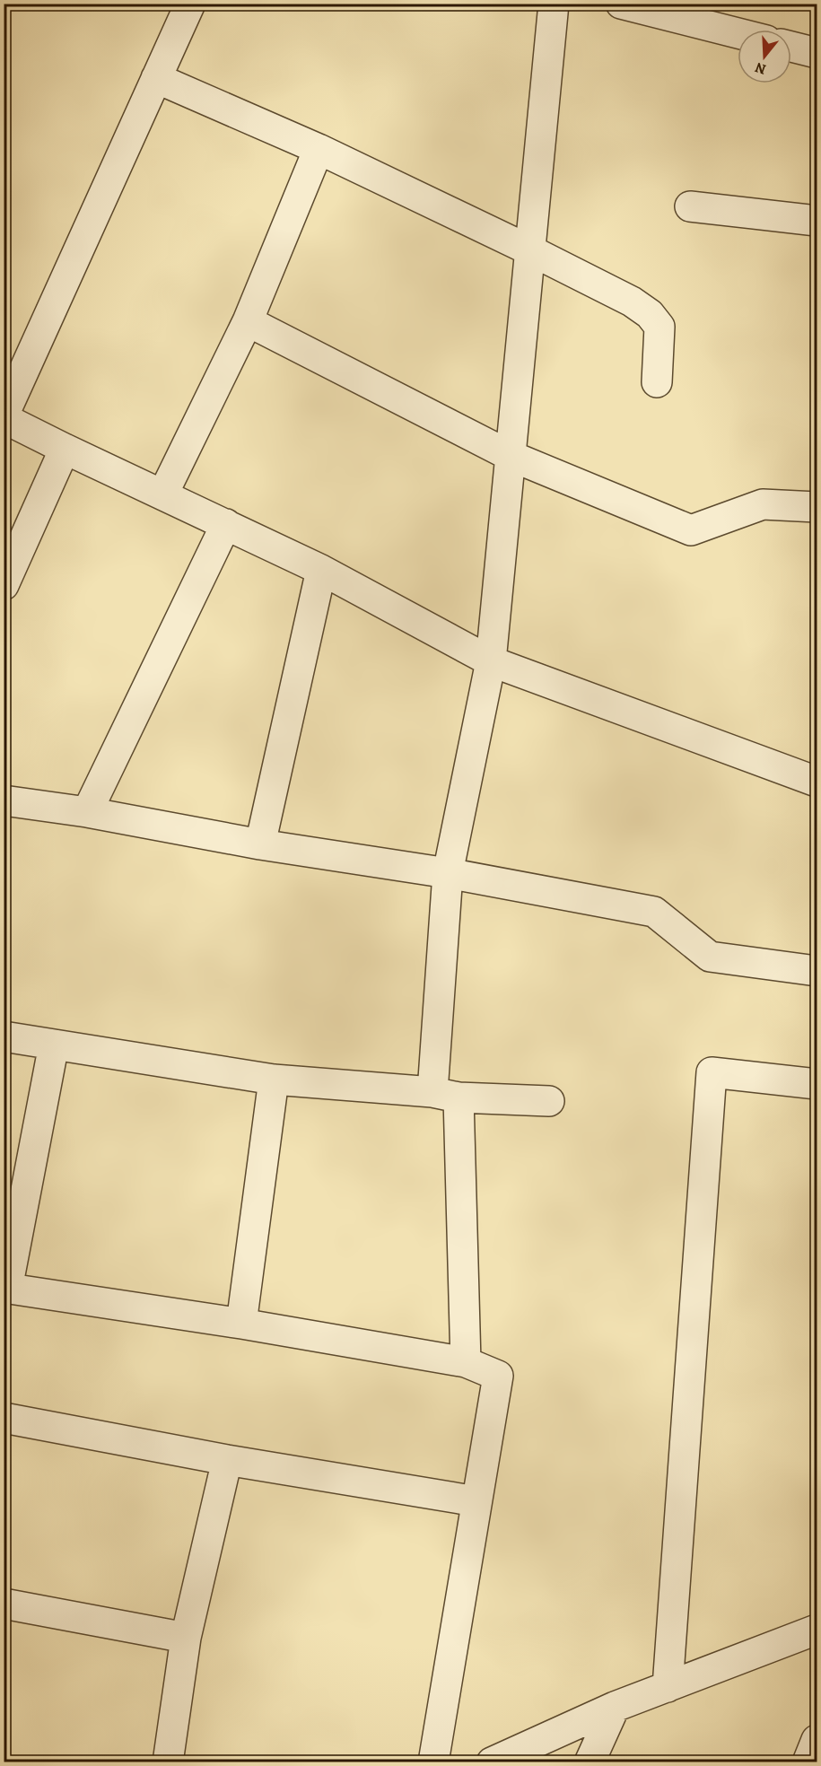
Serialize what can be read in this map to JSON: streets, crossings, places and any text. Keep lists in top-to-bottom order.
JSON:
{
  "north": "bottom"
}
